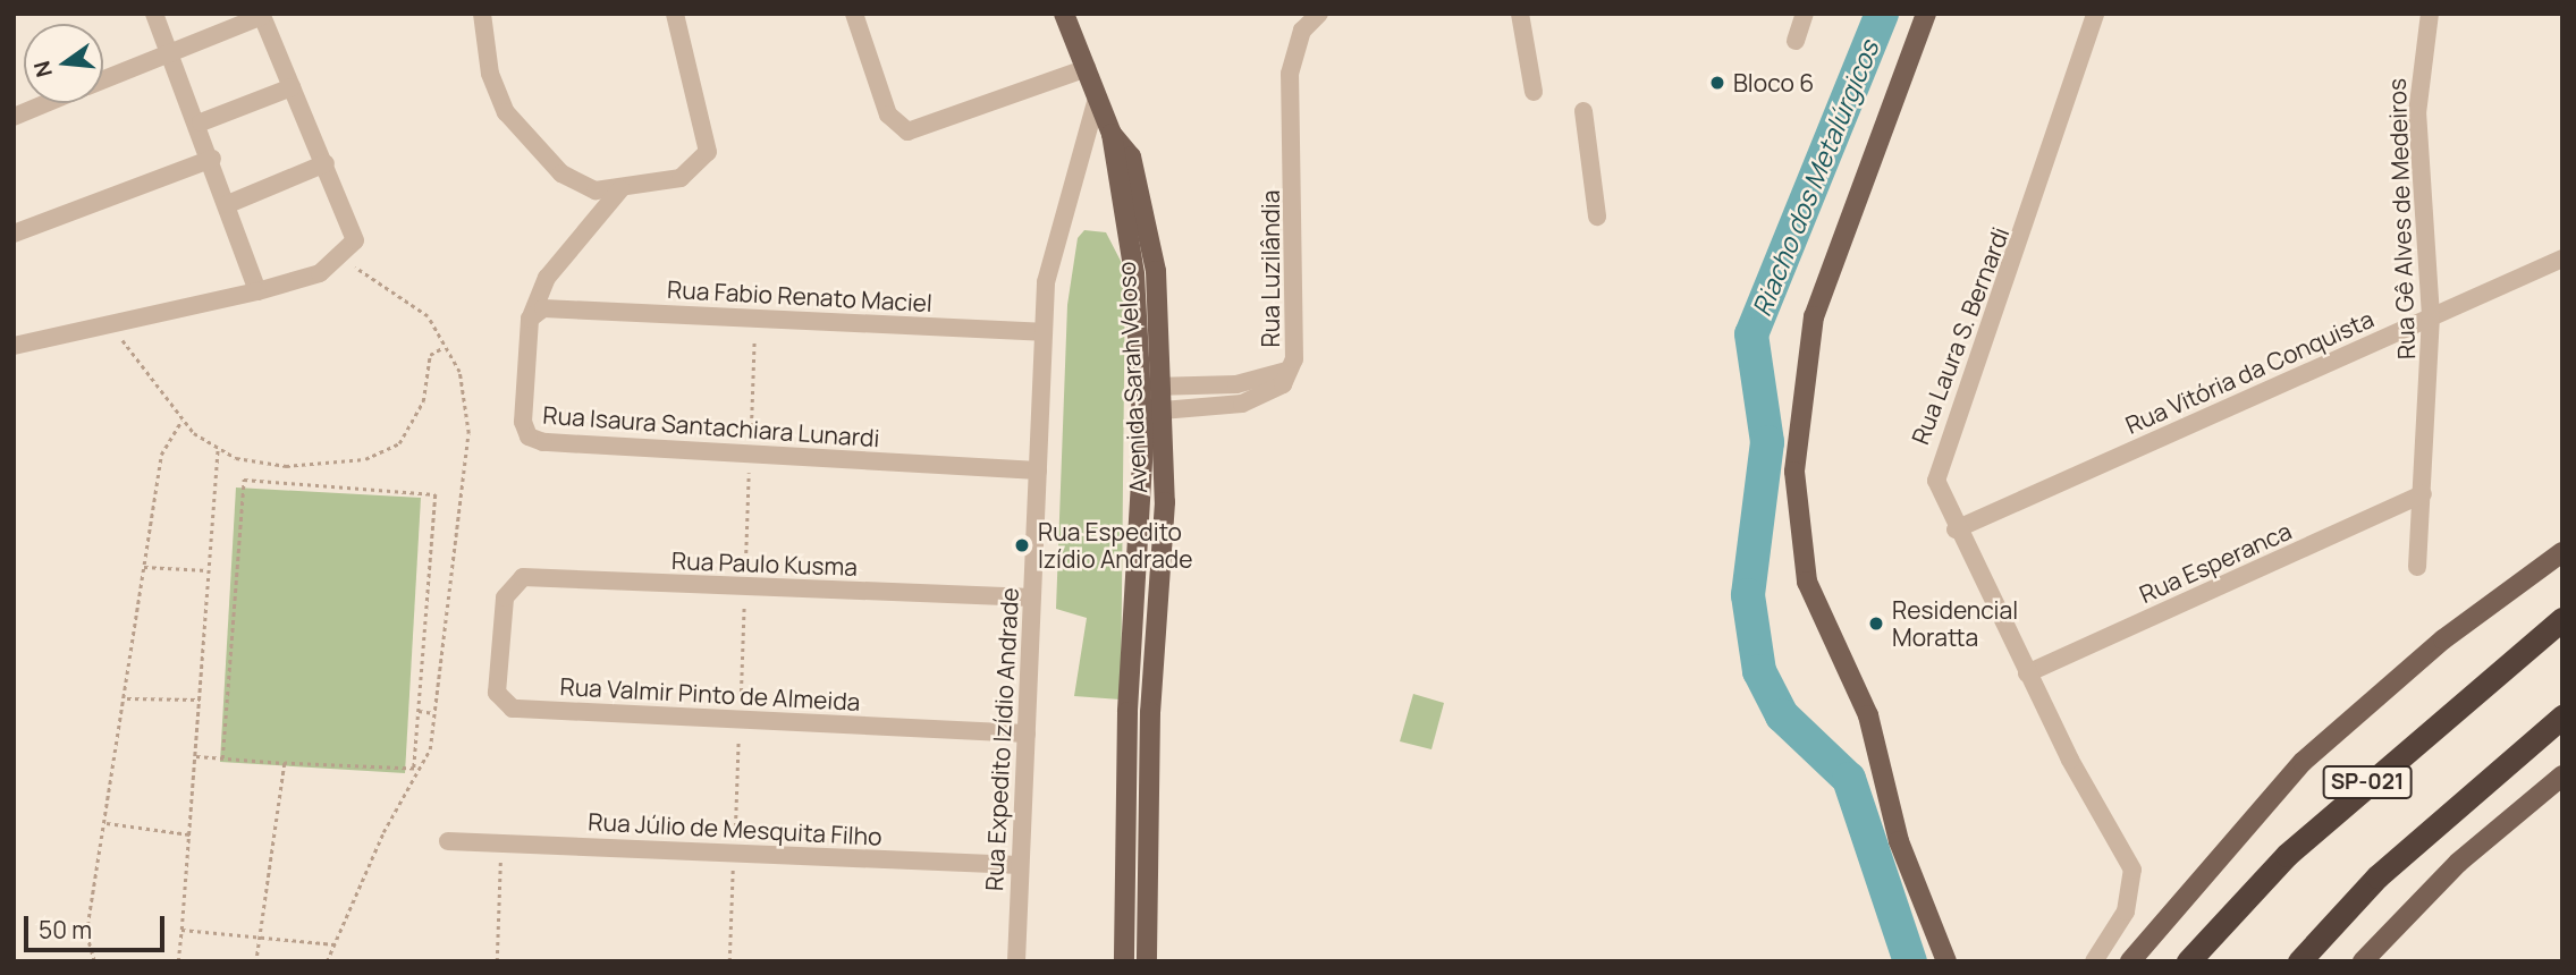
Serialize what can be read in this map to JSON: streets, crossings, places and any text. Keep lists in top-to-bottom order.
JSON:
{
  "streets": {
    "highway": ["SP-021"],
    "main road": ["Avenida Sarah Veloso"],
    "street": [
      "Rua Gê Alves de Medeiros",
      "Rua Luzilândia",
      "Rua Fabio Renato Maciel",
      "Rua Laura S. Bernardi",
      "Rua Vitória da Conquista",
      "Rua Isaura Santachiara Lunardi",
      "Rua Esperanca",
      "Rua Paulo Kusma",
      "Rua Valmir Pinto de Almeida",
      "Rua Expedito Izídio Andrade",
      "Rua Júlio de Mesquita Filho"
    ]
  },
  "crossings": [
    ["Rua Gê Alves de Medeiros", "Rua Vitória da Conquista"],
    ["Rua Gê Alves de Medeiros", "Rua Esperanca"],
    ["Rua Luzilândia", "Avenida Sarah Veloso"],
    ["Rua Fabio Renato Maciel", "Rua Isaura Santachiara Lunardi"],
    ["Rua Fabio Renato Maciel", "Rua Expedito Izídio Andrade"],
    ["Rua Laura S. Bernardi", "Rua Vitória da Conquista"],
    ["Rua Laura S. Bernardi", "Rua Esperanca"],
    ["Avenida Sarah Veloso", "Rua Expedito Izídio Andrade"],
    ["Rua Isaura Santachiara Lunardi", "Rua Expedito Izídio Andrade"],
    ["Rua Paulo Kusma", "Rua Valmir Pinto de Almeida"],
    ["Rua Paulo Kusma", "Rua Expedito Izídio Andrade"],
    ["Rua Valmir Pinto de Almeida", "Rua Expedito Izídio Andrade"],
    ["Rua Expedito Izídio Andrade", "Rua Júlio de Mesquita Filho"]
  ],
  "water": ["Riacho dos Metalúrgicos"],
  "places": ["Bloco 6", "Rua Espedito Izídio Andrade", "Residencial Moratta"],
  "scale_bar": "50 m",
  "north": "left"
}
